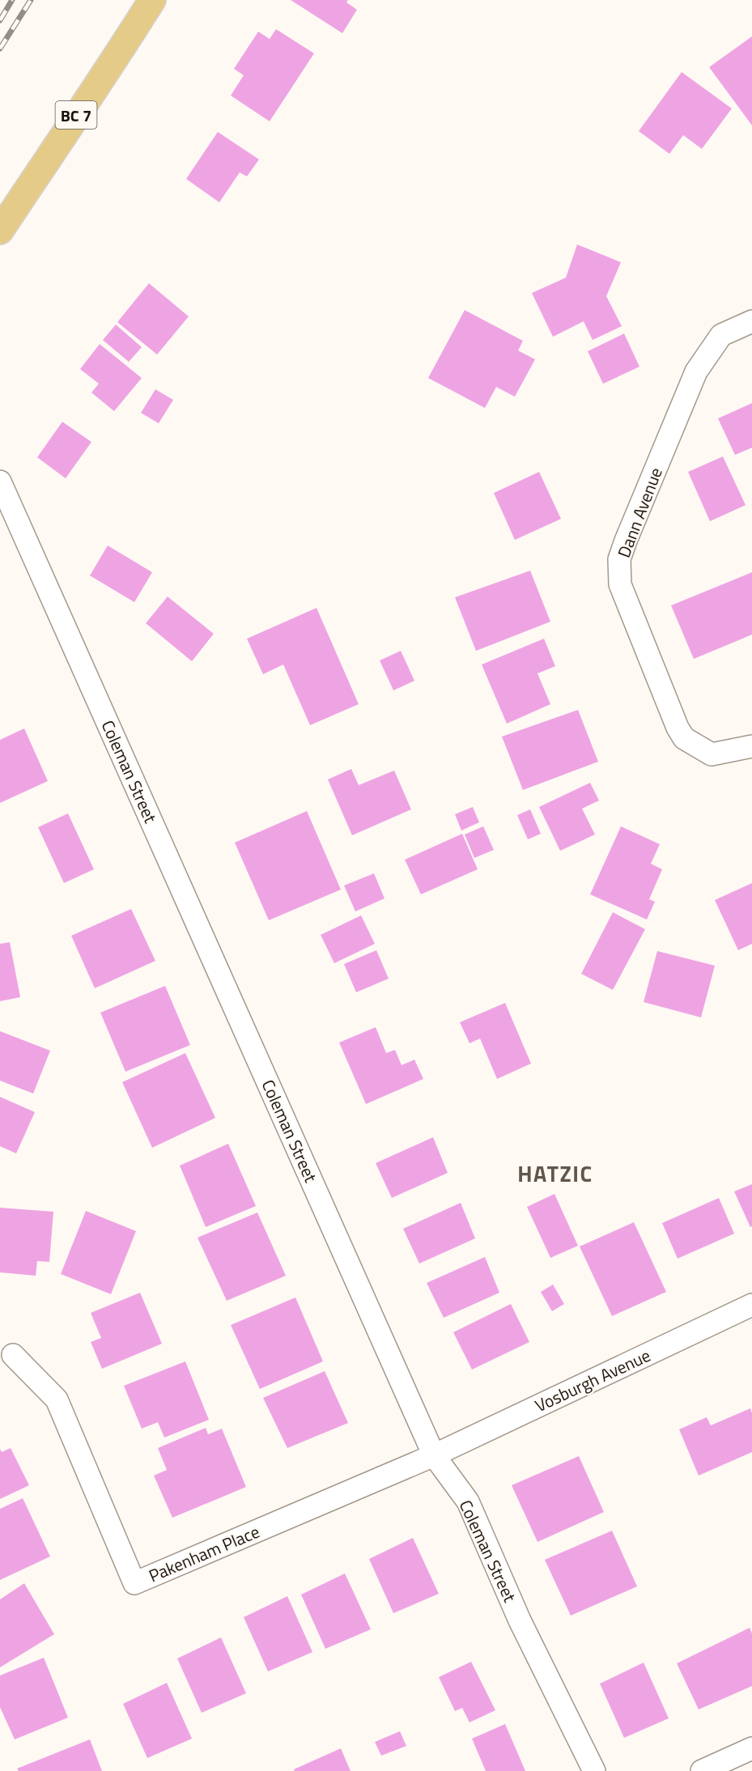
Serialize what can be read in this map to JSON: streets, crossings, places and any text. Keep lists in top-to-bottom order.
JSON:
{
  "streets": {
    "main road": ["BC 7"],
    "street": [
      "Dann Avenue",
      "Coleman Street",
      "Vosburgh Avenue",
      "Pakenham Place"
    ]
  },
  "crossings": [
    ["Coleman Street", "Vosburgh Avenue"],
    ["Coleman Street", "Pakenham Place"],
    ["Vosburgh Avenue", "Pakenham Place"]
  ],
  "districts": ["HATZIC"]
}
